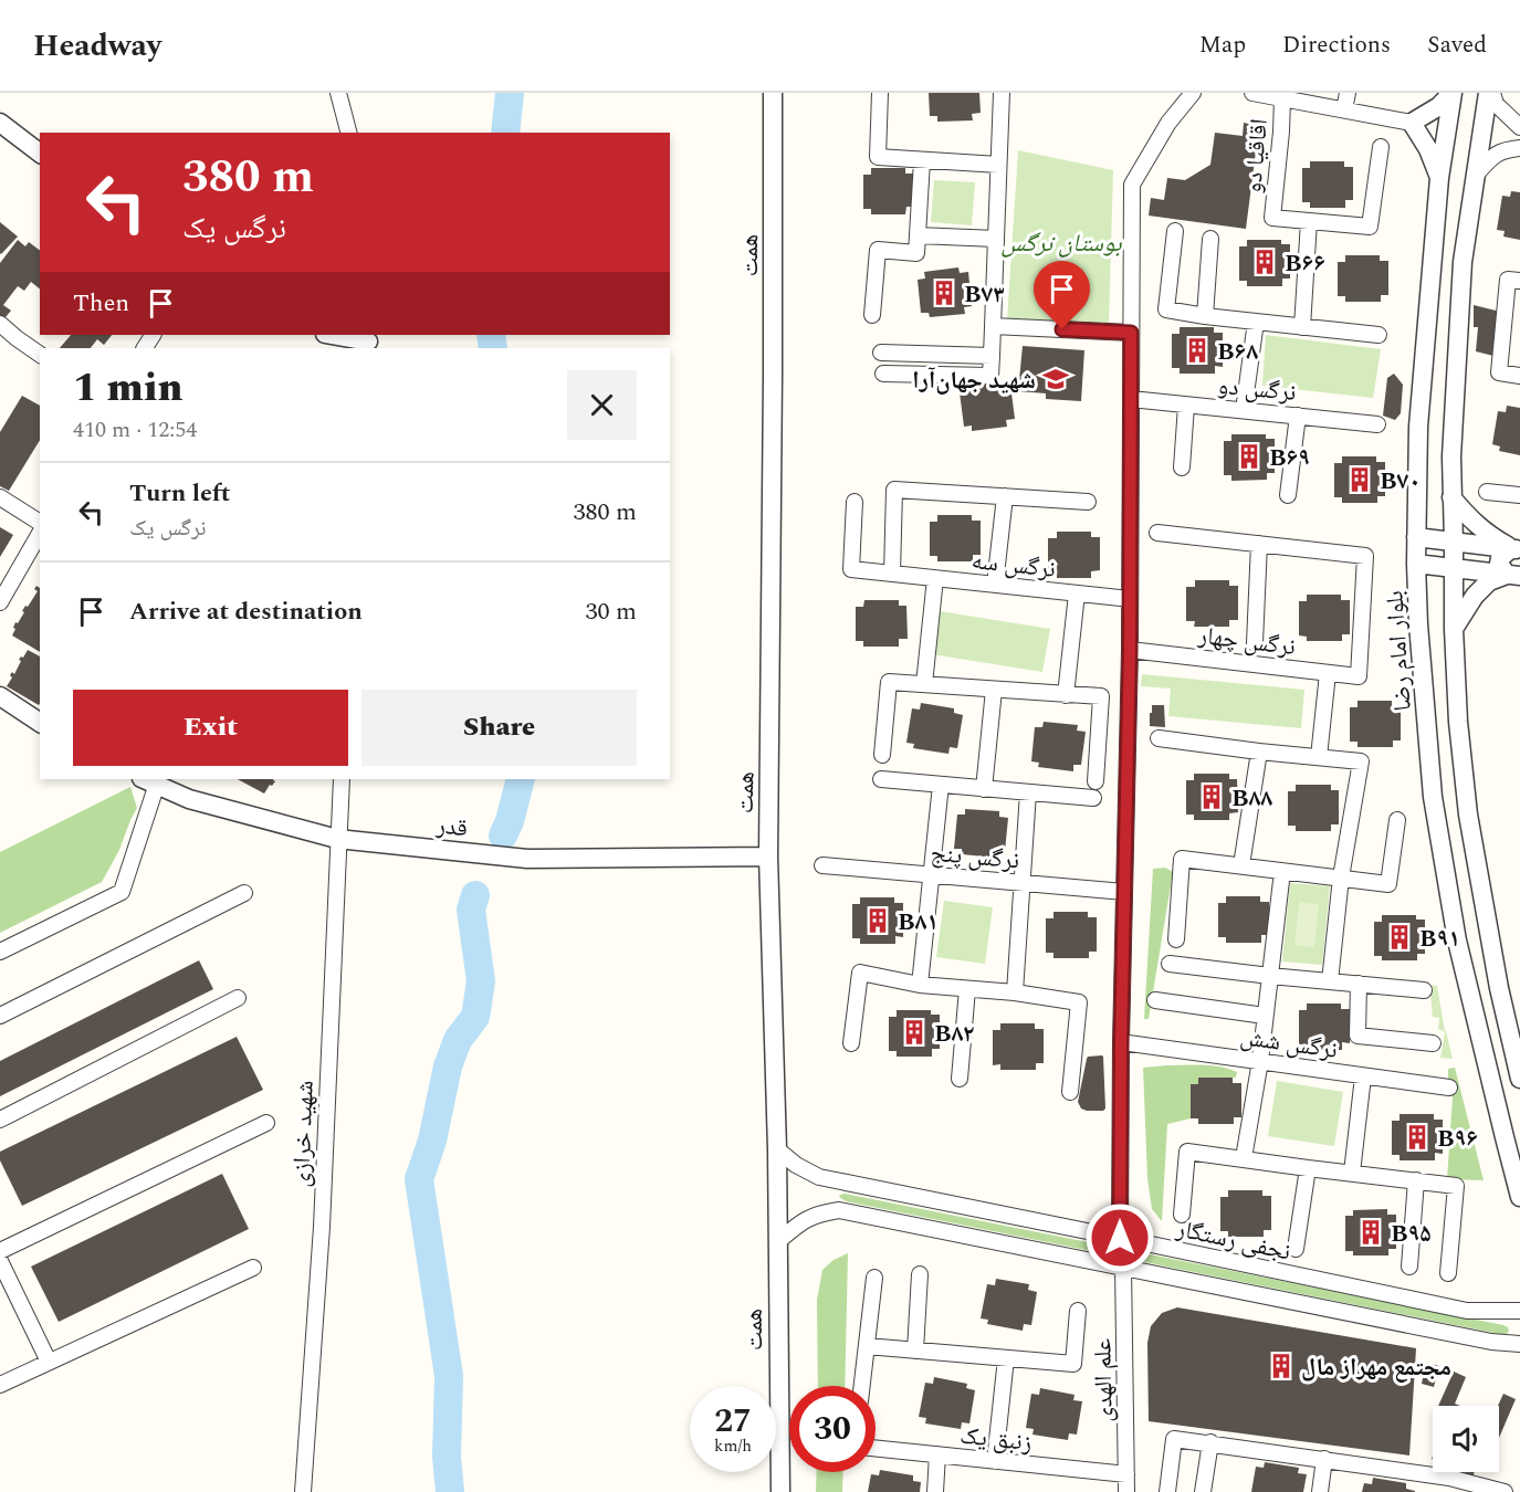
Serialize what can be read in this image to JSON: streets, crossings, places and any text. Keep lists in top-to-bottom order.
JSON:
{
  "streets": {
    "street": [
      "اقاقیا دو",
      "همت",
      "نرگس دو",
      "نرگس سه",
      "نرگس چهار",
      "بلوار امام رضا",
      "قدر",
      "نرگس پنج",
      "نرگس شش",
      "شهید خرازی",
      "نجفی رستگار",
      "علم الهدی",
      "زنبق یک"
    ]
  },
  "crossings": [
    ["همت", "قدر"],
    ["همت", "نجفی رستگار"],
    ["قدر", "شهید خرازی"],
    ["نجفی رستگار", "علم الهدی"],
    ["علم الهدی", "زنبق یک"]
  ],
  "parks": ["بوستان نرگس"],
  "places": {
    "building": [
      "B۶۶",
      "B۷۳",
      "B۶۸",
      "B۶۹",
      "B۷۰",
      "B۸۸",
      "B۸۱",
      "B۹۱",
      "B۸۲",
      "B۹۶",
      "B۹۵",
      "مجتمع مهراز مال"
    ],
    "school or university": ["شهید جهان‌آرا"]
  },
  "page": {
    "header": "Headway",
    "nav": ["Map", "Directions", "Saved"],
    "turn": ["380 m", "نرگس یک"],
    "then": "Then",
    "heading": ["1 min", "410 m · 12:54"],
    "list": [
      {
        "name": "Turn left",
        "note": "نرگس یک",
        "value": "380 m"
      },
      {
        "name": "Arrive at destination",
        "value": "30 m"
      }
    ],
    "buttons": ["Exit", "Share"],
    "speed": "27 km/h",
    "limit": "30"
  }
}
